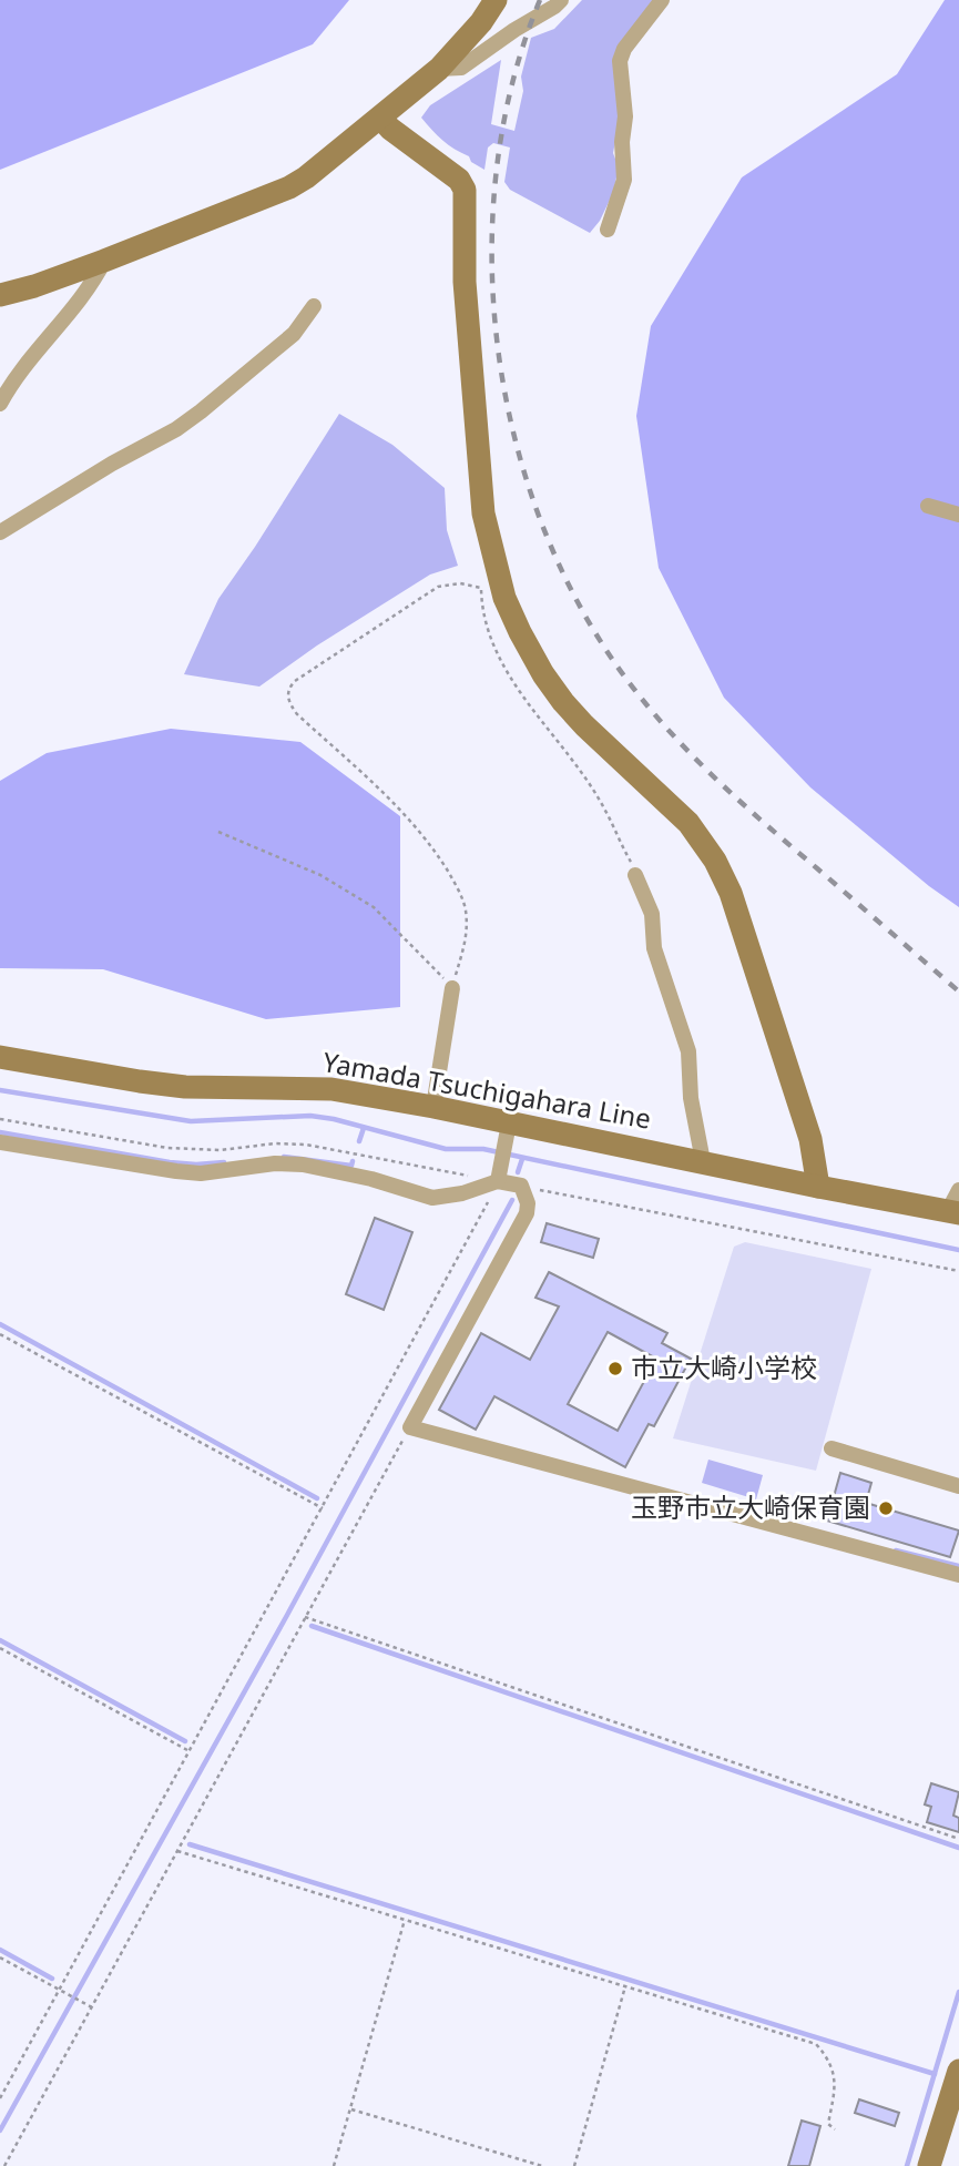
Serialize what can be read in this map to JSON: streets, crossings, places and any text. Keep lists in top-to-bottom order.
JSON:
{
  "streets": {
    "street": ["Yamada Tsuchigahara Line"]
  },
  "places": ["市立大崎小学校", "玉野市立大崎保育園"]
}
